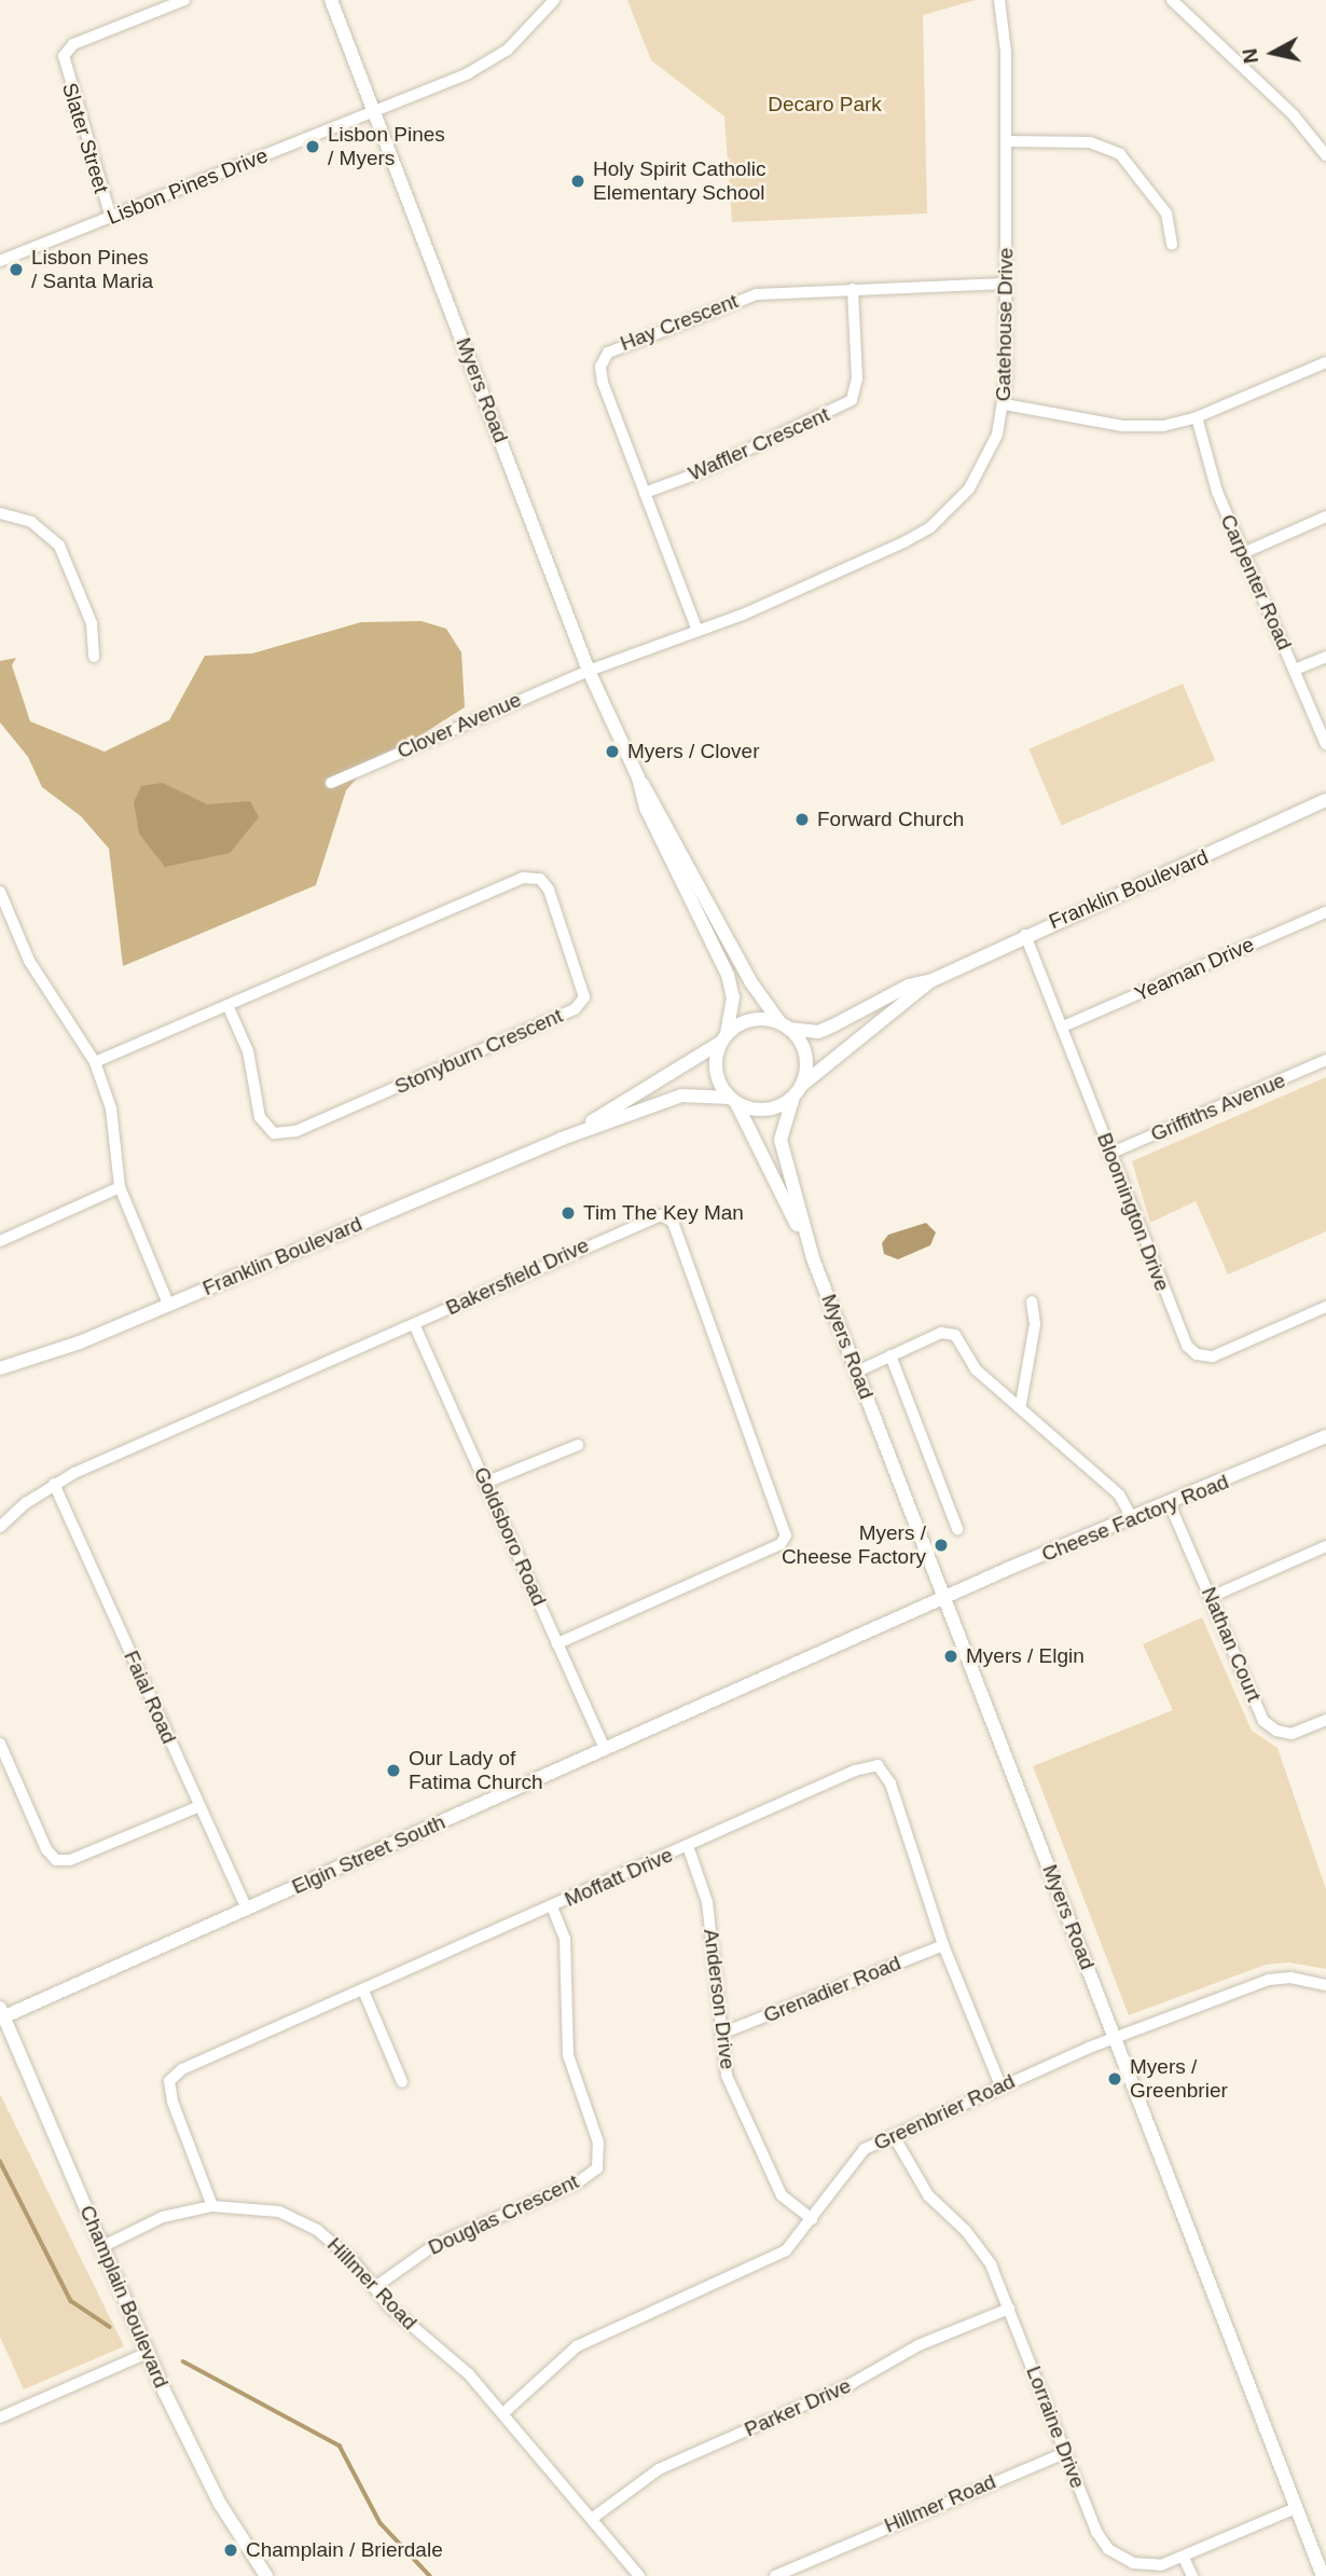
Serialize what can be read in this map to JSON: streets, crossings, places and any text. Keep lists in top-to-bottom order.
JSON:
{
  "streets": {
    "main road": [
      "Myers Road",
      "Franklin Boulevard",
      "Cheese Factory Road",
      "Elgin Street South",
      "Champlain Boulevard"
    ],
    "street": [
      "Slater Street",
      "Lisbon Pines Drive",
      "Hay Crescent",
      "Gatehouse Drive",
      "Waffler Crescent",
      "Carpenter Road",
      "Clover Avenue",
      "Yeaman Drive",
      "Stonyburn Crescent",
      "Griffiths Avenue",
      "Bloomington Drive",
      "Bakersfield Drive",
      "Goldsboro Road",
      "Nathan Court",
      "Faial Road",
      "Moffatt Drive",
      "Grenadier Road",
      "Anderson Drive",
      "Greenbrier Road",
      "Douglas Crescent",
      "Hillmer Road",
      "Parker Drive",
      "Lorraine Drive"
    ]
  },
  "crossings": [
    ["Slater Street", "Lisbon Pines Drive"],
    ["Lisbon Pines Drive", "Myers Road"],
    ["Hay Crescent", "Gatehouse Drive"],
    ["Hay Crescent", "Waffler Crescent"],
    ["Gatehouse Drive", "Myers Road"],
    ["Gatehouse Drive", "Clover Avenue"],
    ["Myers Road", "Clover Avenue"],
    ["Myers Road", "Franklin Boulevard"],
    ["Myers Road", "Cheese Factory Road"],
    ["Myers Road", "Elgin Street South"],
    ["Myers Road", "Greenbrier Road"],
    ["Myers Road", "Lorraine Drive"],
    ["Franklin Boulevard", "Bloomington Drive"],
    ["Yeaman Drive", "Bloomington Drive"],
    ["Griffiths Avenue", "Bloomington Drive"],
    ["Bakersfield Drive", "Goldsboro Road"],
    ["Bakersfield Drive", "Faial Road"],
    ["Cheese Factory Road", "Nathan Court"],
    ["Cheese Factory Road", "Elgin Street South"],
    ["Goldsboro Road", "Elgin Street South"],
    ["Faial Road", "Elgin Street South"],
    ["Elgin Street South", "Champlain Boulevard"],
    ["Moffatt Drive", "Grenadier Road"],
    ["Moffatt Drive", "Anderson Drive"],
    ["Moffatt Drive", "Greenbrier Road"],
    ["Moffatt Drive", "Douglas Crescent"],
    ["Moffatt Drive", "Hillmer Road"],
    ["Grenadier Road", "Anderson Drive"],
    ["Anderson Drive", "Greenbrier Road"],
    ["Greenbrier Road", "Hillmer Road"],
    ["Greenbrier Road", "Lorraine Drive"],
    ["Douglas Crescent", "Hillmer Road"],
    ["Hillmer Road", "Champlain Boulevard"],
    ["Hillmer Road", "Parker Drive"],
    ["Hillmer Road", "Lorraine Drive"],
    ["Parker Drive", "Lorraine Drive"]
  ],
  "parks": ["Decaro Park"],
  "places": [
    "Lisbon Pines / Myers",
    "Holy Spirit Catholic Elementary School",
    "Lisbon Pines / Santa Maria",
    "Myers / Clover",
    "Forward Church",
    "Tim The Key Man",
    "Myers / Cheese Factory",
    "Myers / Elgin",
    "Our Lady of Fatima Church",
    "Myers / Greenbrier",
    "Champlain / Brierdale"
  ],
  "north": "left"
}
